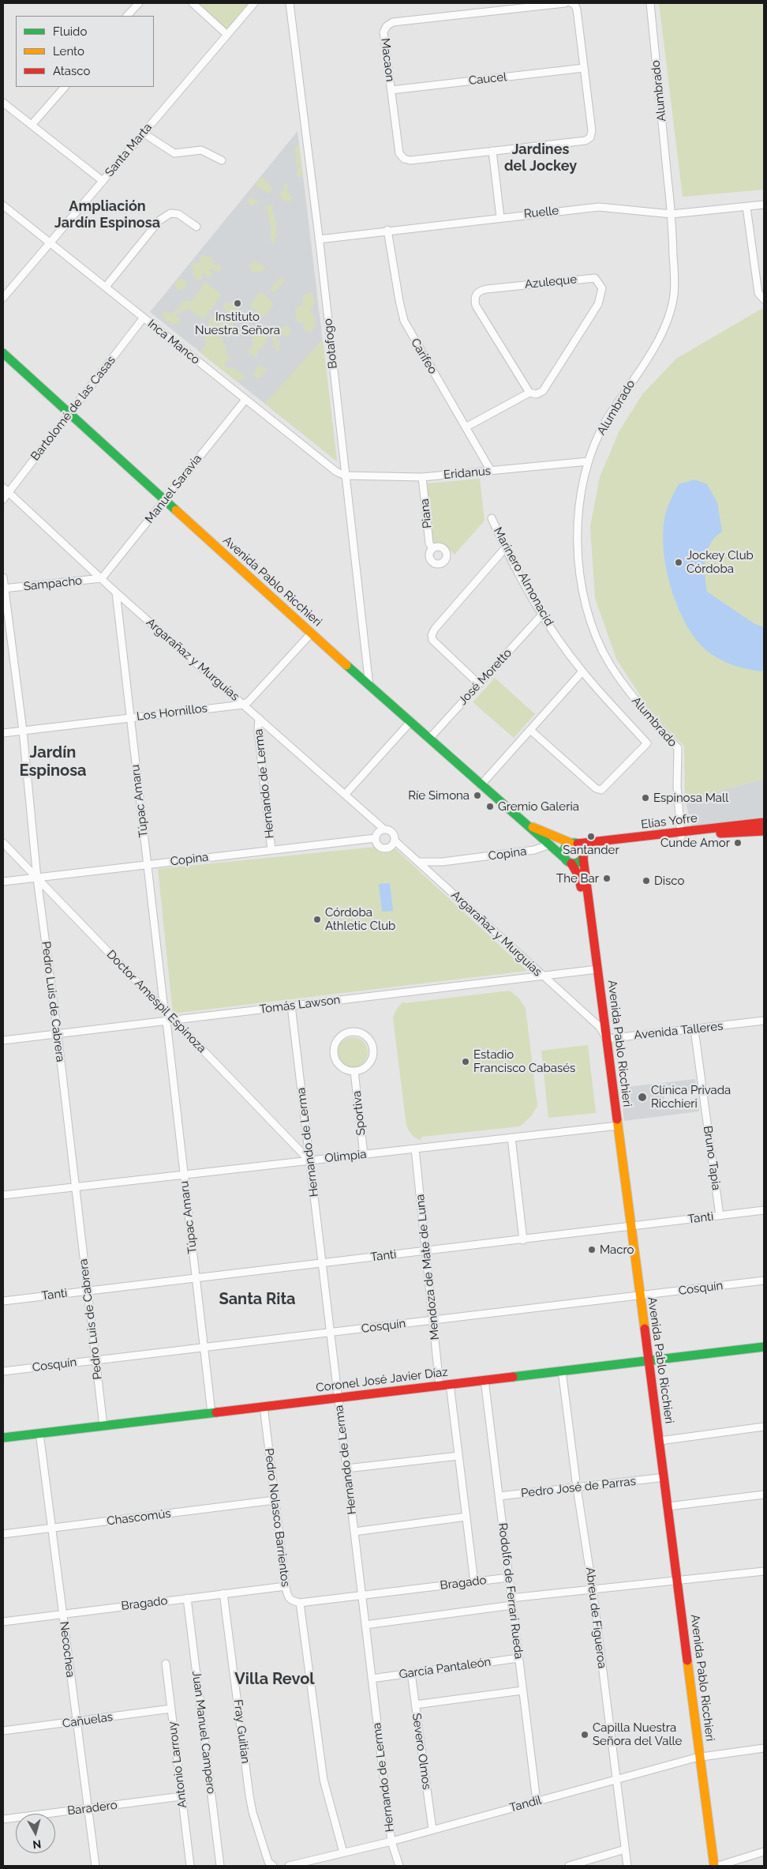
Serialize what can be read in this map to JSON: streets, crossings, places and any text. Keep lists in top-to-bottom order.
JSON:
{
  "streets": {
    "main road": ["Avenida Pablo Ricchieri", "Elías Yofre", "Coronel José Javier Díaz"],
    "street": [
      "Macaon",
      "Caucel",
      "Alumbrado",
      "Santa Marta",
      "Ruelle",
      "Azuleque",
      "Inca Manco",
      "Botafogo",
      "Carifeo",
      "Bartolomé de las Casas",
      "Eridanus",
      "Manuel Saravia",
      "Piana",
      "Marinero Almonacid",
      "Sampacho",
      "Argarañaz y Murguías",
      "José Moretto",
      "Los Hornillos",
      "Hernando de Lerma",
      "Túpac Amaru",
      "Copina",
      "Pedro Luis de Cabrera",
      "Doctor Amespil Espinoza",
      "Tomás Lawson",
      "Avenida Talleres",
      "Sportiva",
      "Olimpia",
      "Bruno Tapia",
      "Tanti",
      "Mendoza de Mate de Luna",
      "Cosquín",
      "Pedro José de Parras",
      "Chascomús",
      "Pedro Nolasco Barrientos",
      "Bragado",
      "Rodolfo de Ferrari Rueda",
      "Abreu de Figueroa",
      "Necochea",
      "García Pantaleón",
      "Cañuelas",
      "Fray Guitian",
      "Juan Manuel Campero",
      "Severo Olmos",
      "Antonio Larrouy",
      "Tandil",
      "Baradero"
    ]
  },
  "crossings": [
    ["Macaon", "Caucel"],
    ["Alumbrado", "Ruelle"],
    ["Alumbrado", "Eridanus"],
    ["Alumbrado", "Elías Yofre"],
    ["Santa Marta", "Inca Manco"],
    ["Ruelle", "Botafogo"],
    ["Ruelle", "Carifeo"],
    ["Azuleque", "Carifeo"],
    ["Inca Manco", "Botafogo"],
    ["Inca Manco", "Bartolomé de las Casas"],
    ["Inca Manco", "Eridanus"],
    ["Inca Manco", "Manuel Saravia"],
    ["Botafogo", "Eridanus"],
    ["Botafogo", "Avenida Pablo Ricchieri"],
    ["Carifeo", "Eridanus"],
    ["Bartolomé de las Casas", "Avenida Pablo Ricchieri"],
    ["Bartolomé de las Casas", "Argarañaz y Murguías"],
    ["Eridanus", "Piana"],
    ["Manuel Saravia", "Avenida Pablo Ricchieri"],
    ["Manuel Saravia", "Sampacho"],
    ["Manuel Saravia", "Argarañaz y Murguías"],
    ["Marinero Almonacid", "José Moretto"],
    ["Avenida Pablo Ricchieri", "Argarañaz y Murguías"],
    ["Avenida Pablo Ricchieri", "José Moretto"],
    ["Avenida Pablo Ricchieri", "Elías Yofre"],
    ["Avenida Pablo Ricchieri", "Copina"],
    ["Avenida Pablo Ricchieri", "Tomás Lawson"],
    ["Avenida Pablo Ricchieri", "Avenida Talleres"],
    ["Avenida Pablo Ricchieri", "Olimpia"],
    ["Avenida Pablo Ricchieri", "Tanti"],
    ["Avenida Pablo Ricchieri", "Cosquín"],
    ["Avenida Pablo Ricchieri", "Coronel José Javier Díaz"],
    ["Avenida Pablo Ricchieri", "Pedro José de Parras"],
    ["Avenida Pablo Ricchieri", "Tandil"],
    ["Sampacho", "Argarañaz y Murguías"],
    ["Sampacho", "Pedro Luis de Cabrera"],
    ["Argarañaz y Murguías", "Los Hornillos"],
    ["Argarañaz y Murguías", "Hernando de Lerma"],
    ["Argarañaz y Murguías", "Túpac Amaru"],
    ["Argarañaz y Murguías", "Copina"],
    ["Argarañaz y Murguías", "Tomás Lawson"],
    ["Los Hornillos", "Túpac Amaru"],
    ["Los Hornillos", "Pedro Luis de Cabrera"],
    ["Hernando de Lerma", "Copina"],
    ["Hernando de Lerma", "Doctor Amespil Espinoza"],
    ["Hernando de Lerma", "Tomás Lawson"],
    ["Hernando de Lerma", "Olimpia"],
    ["Hernando de Lerma", "Tanti"],
    ["Hernando de Lerma", "Cosquín"],
    ["Hernando de Lerma", "Coronel José Javier Díaz"],
    ["Hernando de Lerma", "Bragado"],
    ["Hernando de Lerma", "García Pantaleón"],
    ["Hernando de Lerma", "Tandil"],
    ["Túpac Amaru", "Copina"],
    ["Túpac Amaru", "Doctor Amespil Espinoza"],
    ["Túpac Amaru", "Tomás Lawson"],
    ["Túpac Amaru", "Olimpia"],
    ["Túpac Amaru", "Tanti"],
    ["Túpac Amaru", "Cosquín"],
    ["Túpac Amaru", "Coronel José Javier Díaz"],
    ["Copina", "Pedro Luis de Cabrera"],
    ["Copina", "Doctor Amespil Espinoza"],
    ["Pedro Luis de Cabrera", "Doctor Amespil Espinoza"],
    ["Pedro Luis de Cabrera", "Tomás Lawson"],
    ["Pedro Luis de Cabrera", "Olimpia"],
    ["Pedro Luis de Cabrera", "Tanti"],
    ["Pedro Luis de Cabrera", "Cosquín"],
    ["Pedro Luis de Cabrera", "Coronel José Javier Díaz"],
    ["Doctor Amespil Espinoza", "Tomás Lawson"],
    ["Doctor Amespil Espinoza", "Olimpia"],
    ["Avenida Talleres", "Bruno Tapia"],
    ["Sportiva", "Olimpia"],
    ["Olimpia", "Mendoza de Mate de Luna"],
    ["Bruno Tapia", "Tanti"],
    ["Tanti", "Mendoza de Mate de Luna"],
    ["Mendoza de Mate de Luna", "Cosquín"],
    ["Mendoza de Mate de Luna", "Coronel José Javier Díaz"],
    ["Coronel José Javier Díaz", "Pedro Nolasco Barrientos"],
    ["Coronel José Javier Díaz", "Rodolfo de Ferrari Rueda"],
    ["Coronel José Javier Díaz", "Abreu de Figueroa"],
    ["Coronel José Javier Díaz", "Necochea"],
    ["Pedro José de Parras", "Rodolfo de Ferrari Rueda"],
    ["Pedro José de Parras", "Abreu de Figueroa"],
    ["Chascomús", "Pedro Nolasco Barrientos"],
    ["Chascomús", "Necochea"],
    ["Pedro Nolasco Barrientos", "Bragado"],
    ["Bragado", "Rodolfo de Ferrari Rueda"],
    ["Bragado", "Necochea"],
    ["Bragado", "Fray Guitian"],
    ["Bragado", "Juan Manuel Campero"],
    ["Rodolfo de Ferrari Rueda", "García Pantaleón"],
    ["Rodolfo de Ferrari Rueda", "Tandil"],
    ["Abreu de Figueroa", "Tandil"],
    ["Necochea", "Cañuelas"],
    ["Necochea", "Baradero"],
    ["García Pantaleón", "Severo Olmos"],
    ["Cañuelas", "Antonio Larrouy"],
    ["Severo Olmos", "Tandil"],
    ["Antonio Larrouy", "Baradero"]
  ],
  "districts": [
    "Jardines del Jockey",
    "Ampliación Jardín Espinosa",
    "Jardín Espinosa",
    "Santa Rita",
    "Villa Revol"
  ],
  "places": [
    "Instituto Nuestra Señora",
    "Jockey Club Córdoba",
    "Ríe Simona",
    "Espinosa Mall",
    "Gremio Galeria",
    "Santander",
    "Cunde Amor",
    "The Bar",
    "Disco",
    "Córdoba Athletic Club",
    "Estadio Francisco Cabasés",
    "Clínica Privada Ricchieri",
    "Macro",
    "Capilla Nuestra Señora del Valle"
  ],
  "legend": ["Fluido", "Lento", "Atasco"],
  "north": "bottom"
}
